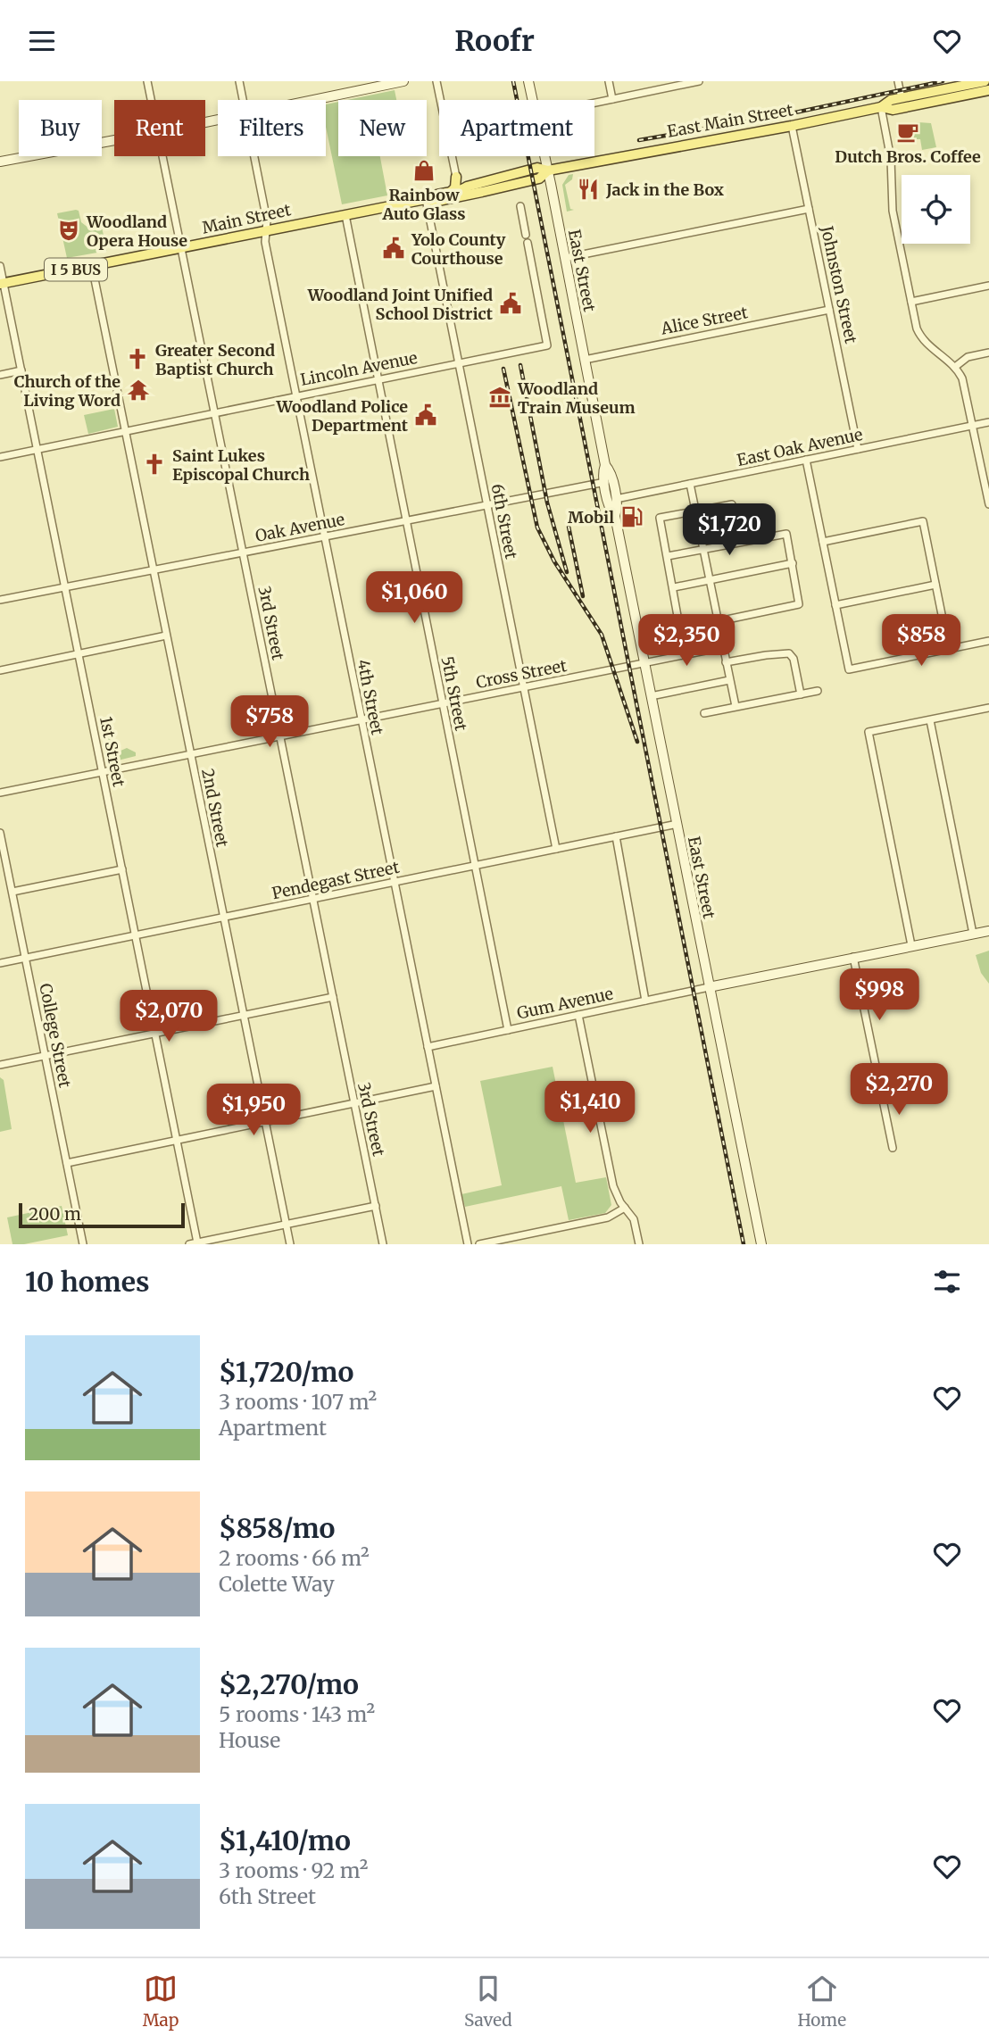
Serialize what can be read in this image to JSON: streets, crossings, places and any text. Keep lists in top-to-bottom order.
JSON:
{
  "streets": {
    "main road": [
      "East Main Street",
      "Main Street",
      "I 5 BUS",
      "East Street"
    ],
    "street": [
      "Johnston Street",
      "Alice Street",
      "Lincoln Avenue",
      "East Oak Avenue",
      "6th Street",
      "Oak Avenue",
      "3rd Street",
      "Cross Street",
      "5th Street",
      "4th Street",
      "1st Street",
      "2nd Street",
      "Pendegast Street",
      "Gum Avenue",
      "College Street"
    ]
  },
  "crossings": [
    ["East Main Street", "Main Street"],
    ["East Main Street", "East Street"],
    ["East Main Street", "Johnston Street"],
    ["Main Street", "East Street"],
    ["Main Street", "6th Street"],
    ["Main Street", "3rd Street"],
    ["Main Street", "5th Street"],
    ["Main Street", "4th Street"],
    ["Main Street", "1st Street"],
    ["Main Street", "2nd Street"],
    ["East Street", "Alice Street"],
    ["East Street", "East Oak Avenue"],
    ["East Street", "Oak Avenue"],
    ["East Street", "Cross Street"],
    ["East Street", "Pendegast Street"],
    ["East Street", "Gum Avenue"],
    ["Johnston Street", "Alice Street"],
    ["Johnston Street", "East Oak Avenue"],
    ["Lincoln Avenue", "6th Street"],
    ["Lincoln Avenue", "3rd Street"],
    ["Lincoln Avenue", "5th Street"],
    ["Lincoln Avenue", "4th Street"],
    ["Lincoln Avenue", "1st Street"],
    ["Lincoln Avenue", "2nd Street"],
    ["6th Street", "Oak Avenue"],
    ["6th Street", "Cross Street"],
    ["6th Street", "Pendegast Street"],
    ["Oak Avenue", "3rd Street"],
    ["Oak Avenue", "5th Street"],
    ["Oak Avenue", "4th Street"],
    ["Oak Avenue", "1st Street"],
    ["Oak Avenue", "2nd Street"],
    ["3rd Street", "Cross Street"],
    ["3rd Street", "Pendegast Street"],
    ["Cross Street", "5th Street"],
    ["Cross Street", "4th Street"],
    ["Cross Street", "1st Street"],
    ["Cross Street", "2nd Street"],
    ["5th Street", "Pendegast Street"],
    ["5th Street", "Gum Avenue"],
    ["4th Street", "Pendegast Street"],
    ["4th Street", "Gum Avenue"],
    ["1st Street", "Pendegast Street"],
    ["2nd Street", "Pendegast Street"],
    ["Pendegast Street", "College Street"]
  ],
  "places": {
    "cafe": ["Dutch Bros. Coffee"],
    "shop": ["Rainbow Auto Glass"],
    "restaurant": ["Jack in the Box"],
    "theatre": ["Woodland Opera House"],
    "public building": ["Yolo County Courthouse", "Woodland Joint Unified School District", "Woodland Police Department"],
    "church": ["Greater Second Baptist Church", "Saint Lukes Episcopal Church"],
    "temple": ["Church of the Living Word"],
    "museum": ["Woodland Train Museum"],
    "fuel station": ["Mobil"]
  },
  "scale_bar": "200 m",
  "page": {
    "header": "Roofr",
    "chip": [
      "Buy",
      "Rent",
      "Filters",
      "New",
      "Apartment"
    ],
    "price": [
      "$1,720",
      "$1,060",
      "$2,350",
      "$858",
      "$758",
      "$998",
      "$2,070",
      "$2,270",
      "$1,410",
      "$1,950"
    ],
    "scale": "200 m",
    "heading": "10 homes",
    "list": [
      {
        "name": "$1,720/mo",
        "note": "3 rooms · 107 m² · Apartment"
      },
      {
        "name": "$858/mo",
        "note": "2 rooms · 66 m² · Colette Way"
      },
      {
        "name": "$2,270/mo",
        "note": "5 rooms · 143 m² · House"
      },
      {
        "name": "$1,410/mo",
        "note": "3 rooms · 92 m² · 6th Street"
      }
    ],
    "tabs": ["Map", "Saved", "Home"]
  }
}
